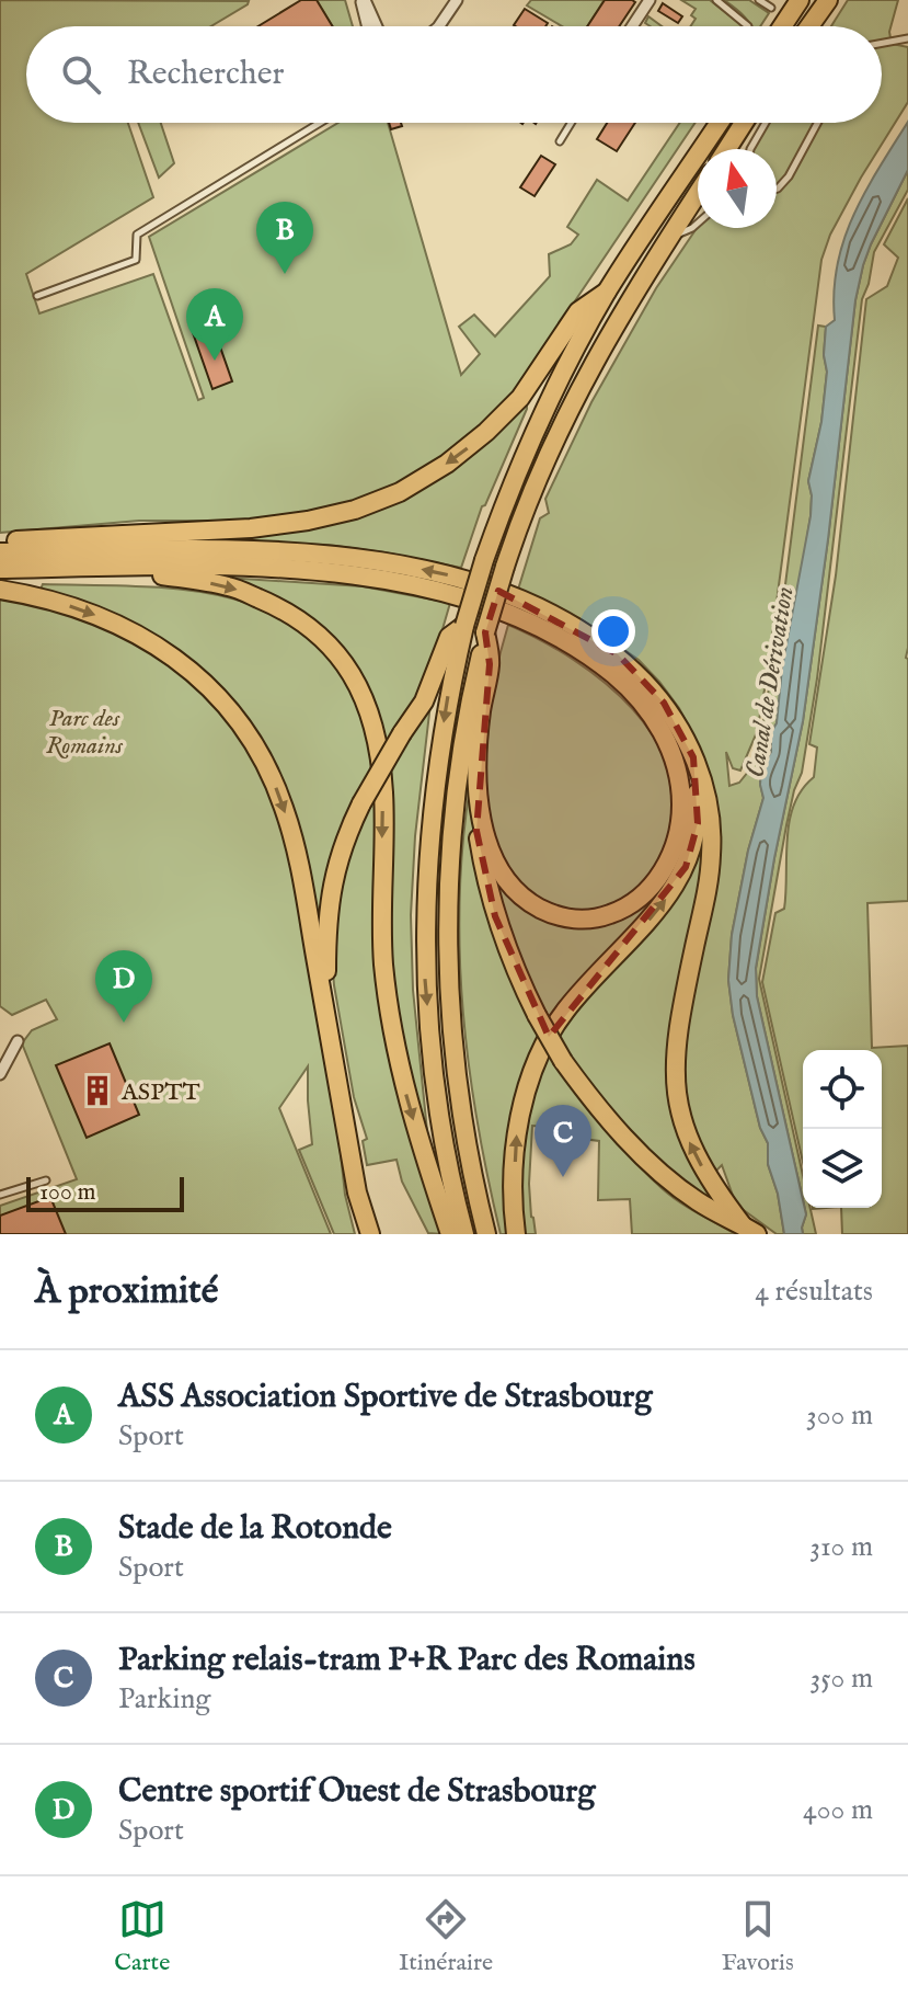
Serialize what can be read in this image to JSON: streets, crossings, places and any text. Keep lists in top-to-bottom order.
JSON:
{
  "water": ["Canal de Dérivation"],
  "parks": ["Parc des Romains"],
  "places": {
    "building": ["ASPTT"]
  },
  "scale_bar": "100 m",
  "north": "top",
  "page": {
    "search": "Rechercher",
    "pins": [
      "B",
      "A",
      "D",
      "C"
    ],
    "scale": "100 m",
    "heading": ["À proximité", "4 résultats"],
    "list": [
      {
        "mark": "A",
        "name": "ASS Association Sportive de Strasbourg",
        "note": "Sport",
        "value": "300 m"
      },
      {
        "mark": "B",
        "name": "Stade de la Rotonde",
        "note": "Sport",
        "value": "310 m"
      },
      {
        "mark": "C",
        "name": "Parking relais-tram P+R Parc des Romains",
        "note": "Parking",
        "value": "350 m"
      },
      {
        "mark": "D",
        "name": "Centre sportif Ouest de Strasbourg",
        "note": "Sport",
        "value": "400 m"
      }
    ],
    "nav": ["Carte", "Itinéraire", "Favoris"]
  }
}
